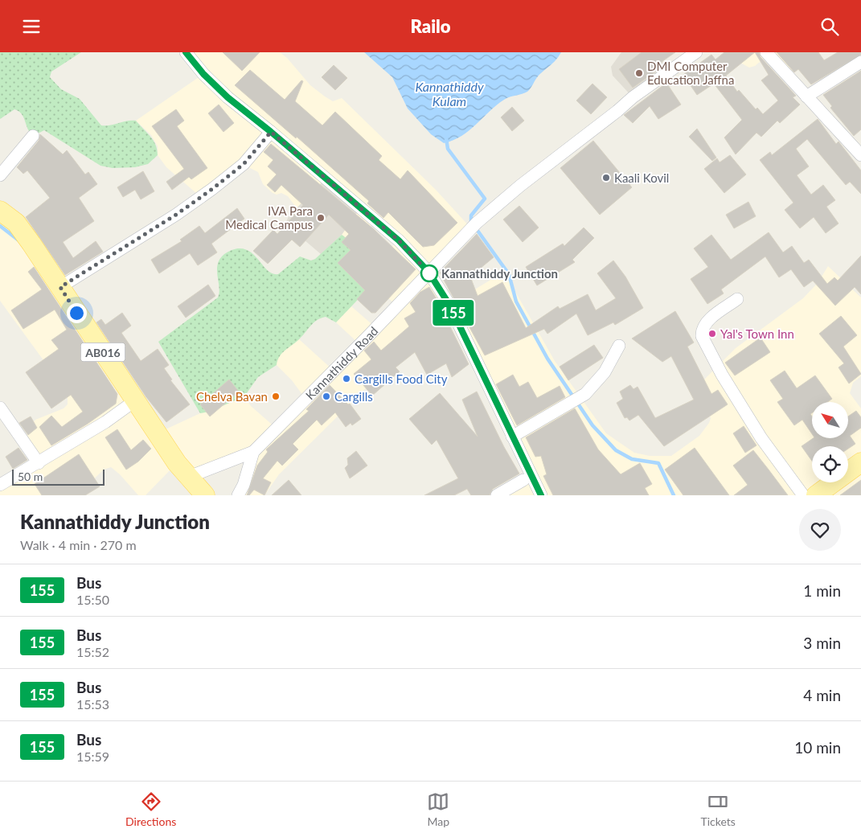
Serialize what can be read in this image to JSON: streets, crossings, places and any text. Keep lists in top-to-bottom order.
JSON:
{
  "streets": {
    "main road": ["AB016"],
    "street": ["Kannathiddy Road"]
  },
  "water": ["Kannathiddy Kulam"],
  "places": [
    "DMI Computer Education Jaffna",
    "Kaali Kovil",
    "IVA Para Medical Campus",
    "Kannathiddy Junction",
    "Yal's Town Inn",
    "Cargills Food City",
    "Chelva Bavan",
    "Cargills"
  ],
  "lines": ["bus line 155"],
  "scale_bar": "50 m",
  "north": "top left",
  "page": {
    "header": "Railo",
    "on_map": "155",
    "scale": "50 m",
    "heading": ["Kannathiddy Junction", "Walk · 4 min · 270 m"],
    "list": [
      {
        "mark": "155",
        "name": "Bus",
        "note": "15:50",
        "value": "1 min"
      },
      {
        "mark": "155",
        "name": "Bus",
        "note": "15:52",
        "value": "3 min"
      },
      {
        "mark": "155",
        "name": "Bus",
        "note": "15:53",
        "value": "4 min"
      },
      {
        "mark": "155",
        "name": "Bus",
        "note": "15:59",
        "value": "10 min"
      }
    ],
    "tabs": ["Directions", "Map", "Tickets"]
  }
}
